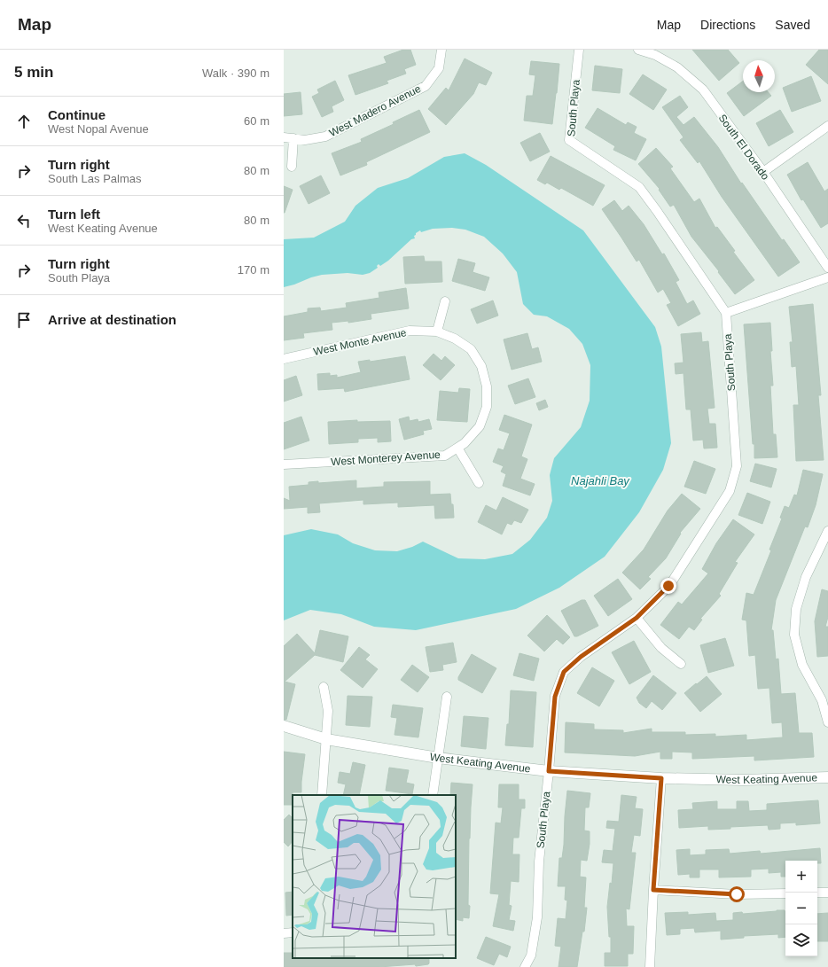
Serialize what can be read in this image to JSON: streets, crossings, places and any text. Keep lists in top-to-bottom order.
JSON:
{
  "streets": {
    "street": [
      "South Playa",
      "West Madero Avenue",
      "South El Dorado",
      "West Monte Avenue",
      "West Monterey Avenue",
      "West Keating Avenue"
    ]
  },
  "crossings": [
    ["South Playa", "West Keating Avenue"],
    ["West Monte Avenue", "West Monterey Avenue"]
  ],
  "water": ["Najahli Bay"],
  "north": "top",
  "page": {
    "header": "Map",
    "nav": ["Map", "Directions", "Saved"],
    "heading": ["5 min", "Walk · 390 m"],
    "list": [
      ["Continue", "West Nopal Avenue", "60 m"],
      ["Turn right", "South Las Palmas", "80 m"],
      ["Turn left", "West Keating Avenue", "80 m"],
      ["Turn right", "South Playa", "170 m"],
      "Arrive at destination"
    ],
    "map_buttons": ["+", "−"]
  }
}
